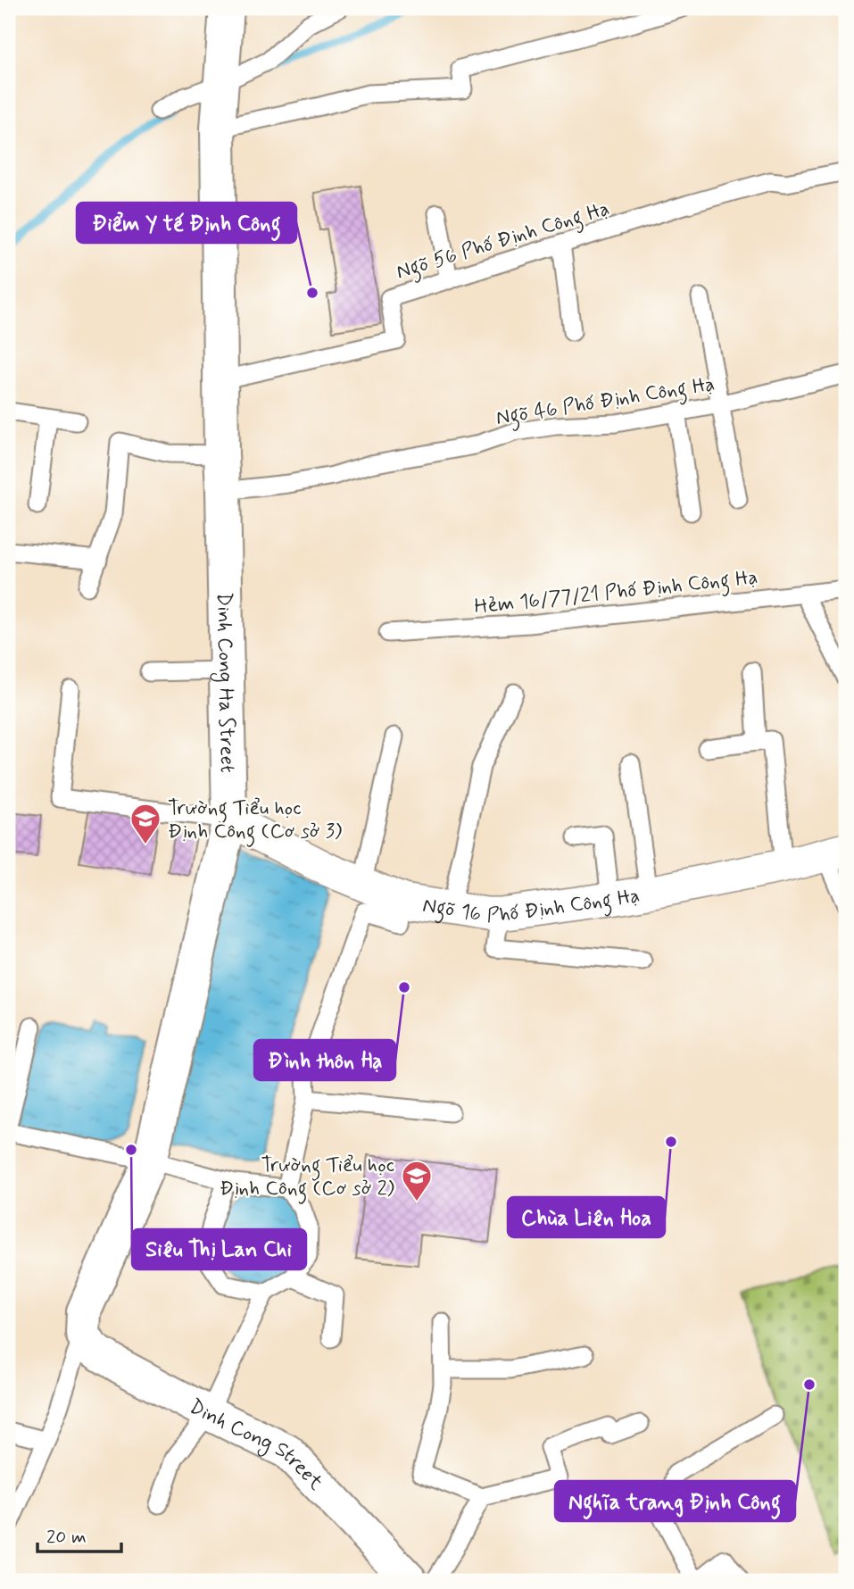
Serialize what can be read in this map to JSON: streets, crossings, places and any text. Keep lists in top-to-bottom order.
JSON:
{
  "streets": {
    "street": ["Dinh Cong Ha Street", "Ngõ 16 Phố Định Công Hạ", "Dinh Cong Street"],
    "lane": ["Ngõ 56 Phố Định Công Hạ", "Ngõ 46 Phố Định Công Hạ", "Hẻm 16/77/21 Phố Định Công Hạ"]
  },
  "crossings": [
    ["Ngõ 56 Phố Định Công Hạ", "Dinh Cong Ha Street"],
    ["Ngõ 46 Phố Định Công Hạ", "Dinh Cong Ha Street"],
    ["Dinh Cong Ha Street", "Ngõ 16 Phố Định Công Hạ"],
    ["Dinh Cong Ha Street", "Dinh Cong Street"]
  ],
  "places": {
    "other": [
      "Điểm Y tế Định Công",
      "Đình thôn Hạ",
      "Chùa Liên Hoa",
      "Siêu Thị Lan Chi",
      "Nghĩa trang Định Công"
    ],
    "school or university": ["Trường Tiểu học Định Công (Cơ sở 3)", "Trường Tiểu học Định Công (Cơ sở 2)"]
  },
  "scale_bar": "20 m"
}
